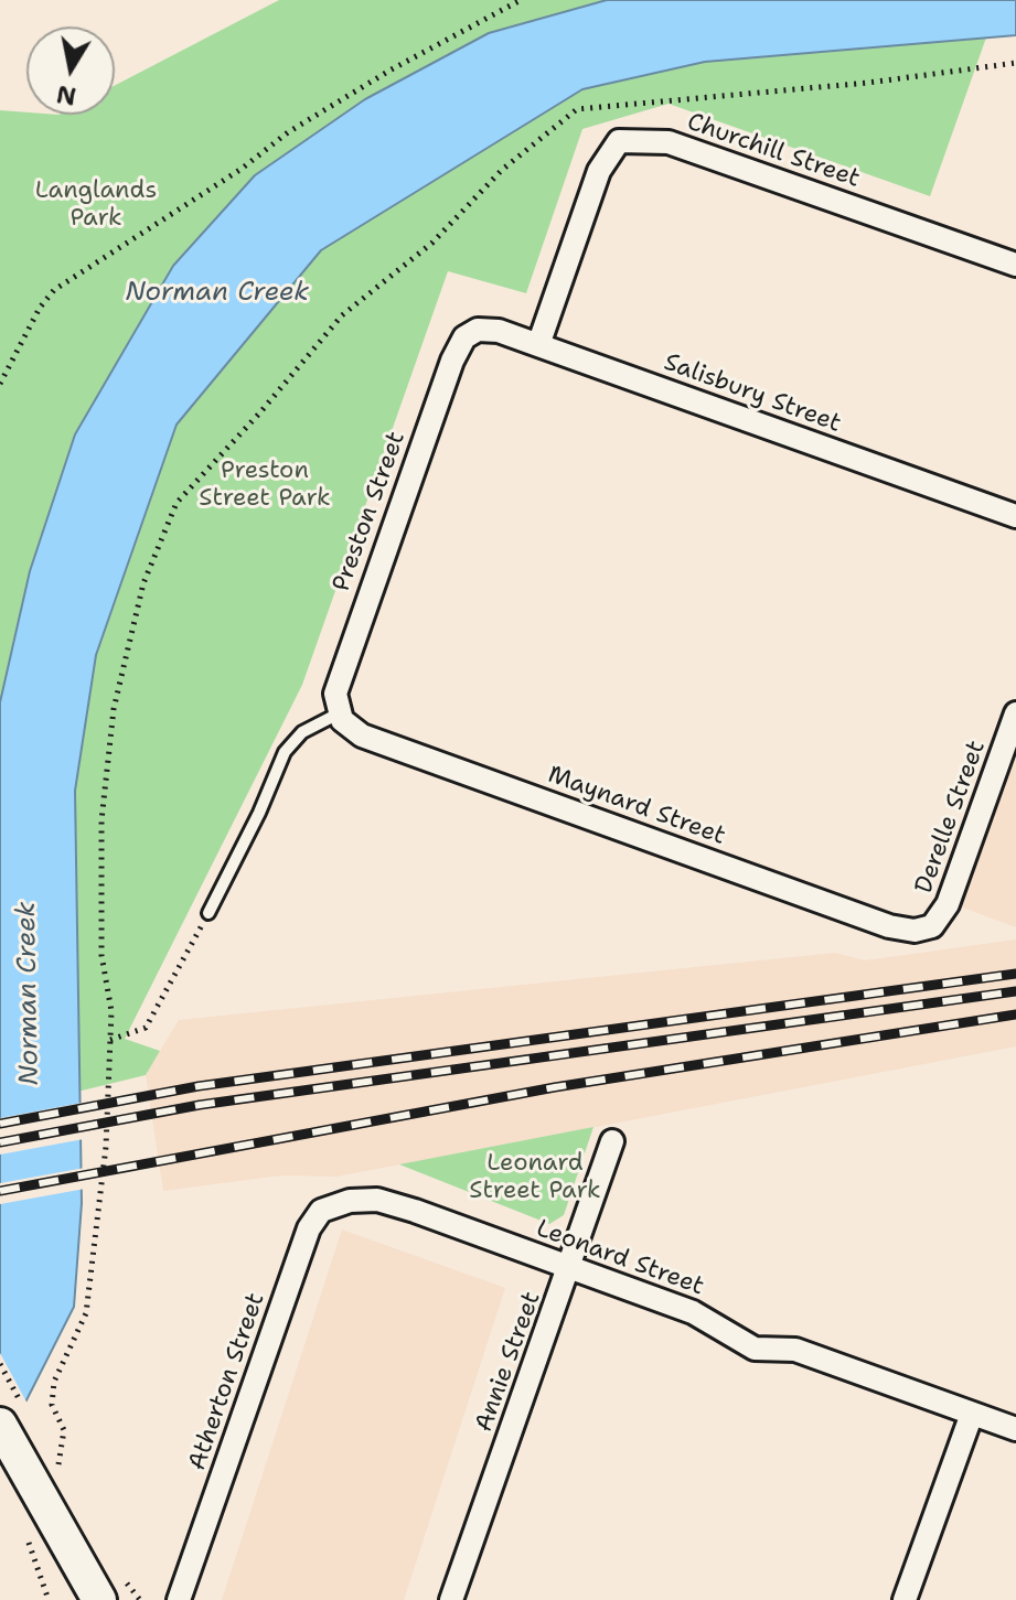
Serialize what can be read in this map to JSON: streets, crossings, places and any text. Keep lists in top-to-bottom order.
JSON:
{
  "streets": {
    "street": [
      "Churchill Street",
      "Salisbury Street",
      "Preston Street",
      "Maynard Street",
      "Derelle Street",
      "Leonard Street",
      "Annie Street",
      "Atherton Street"
    ]
  },
  "crossings": [
    ["Churchill Street", "Salisbury Street"],
    ["Salisbury Street", "Preston Street"],
    ["Preston Street", "Maynard Street"],
    ["Maynard Street", "Derelle Street"],
    ["Leonard Street", "Annie Street"],
    ["Leonard Street", "Atherton Street"]
  ],
  "water": ["Norman Creek"],
  "parks": ["Langlands Park", "Preston Street Park", "Leonard Street Park"],
  "north": "bottom"
}
